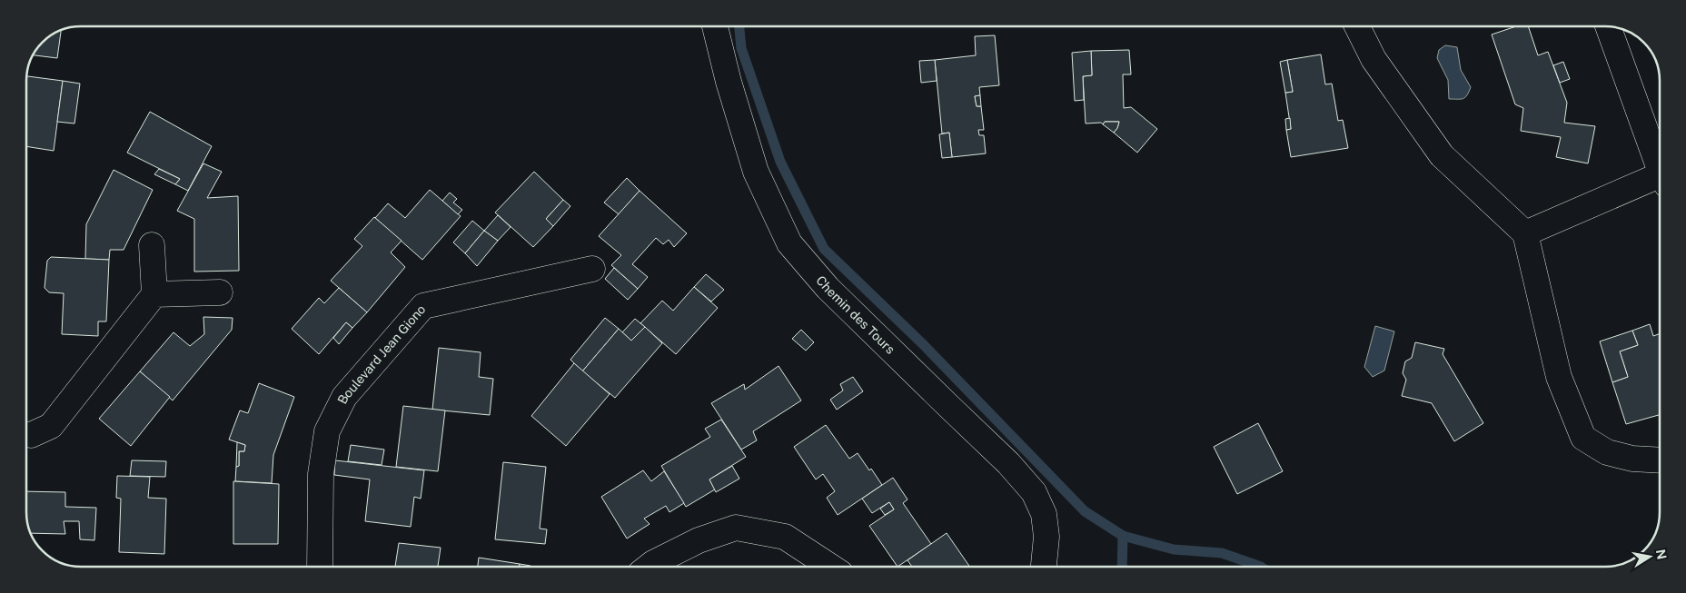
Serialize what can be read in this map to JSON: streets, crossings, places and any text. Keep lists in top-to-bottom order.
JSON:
{
  "streets": {
    "street": ["Chemin des Tours", "Boulevard Jean Giono"]
  },
  "north": "right"
}
